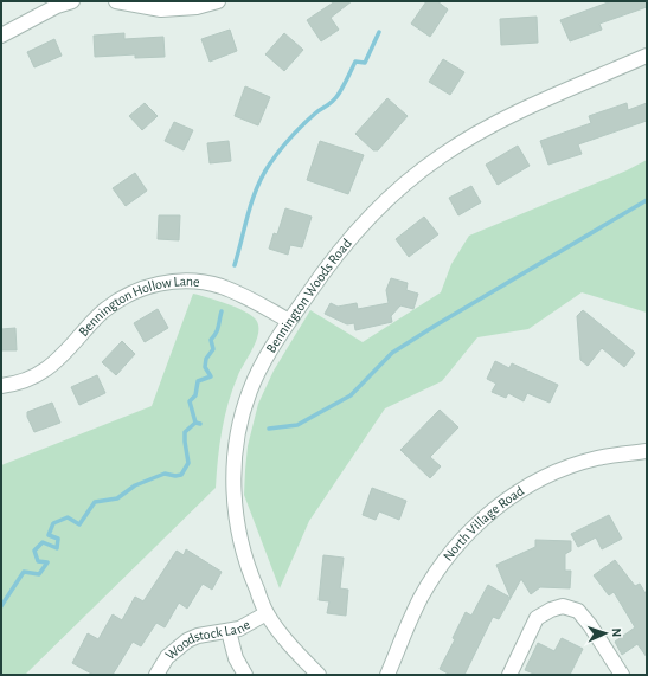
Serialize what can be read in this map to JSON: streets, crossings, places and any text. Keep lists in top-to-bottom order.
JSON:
{
  "streets": {
    "street": [
      "Bennington Woods Road",
      "Bennington Hollow Lane",
      "North Village Road",
      "Woodstock Lane"
    ]
  },
  "crossings": [
    ["Bennington Woods Road", "Bennington Hollow Lane"],
    ["Bennington Woods Road", "Woodstock Lane"]
  ],
  "north": "right"
}
